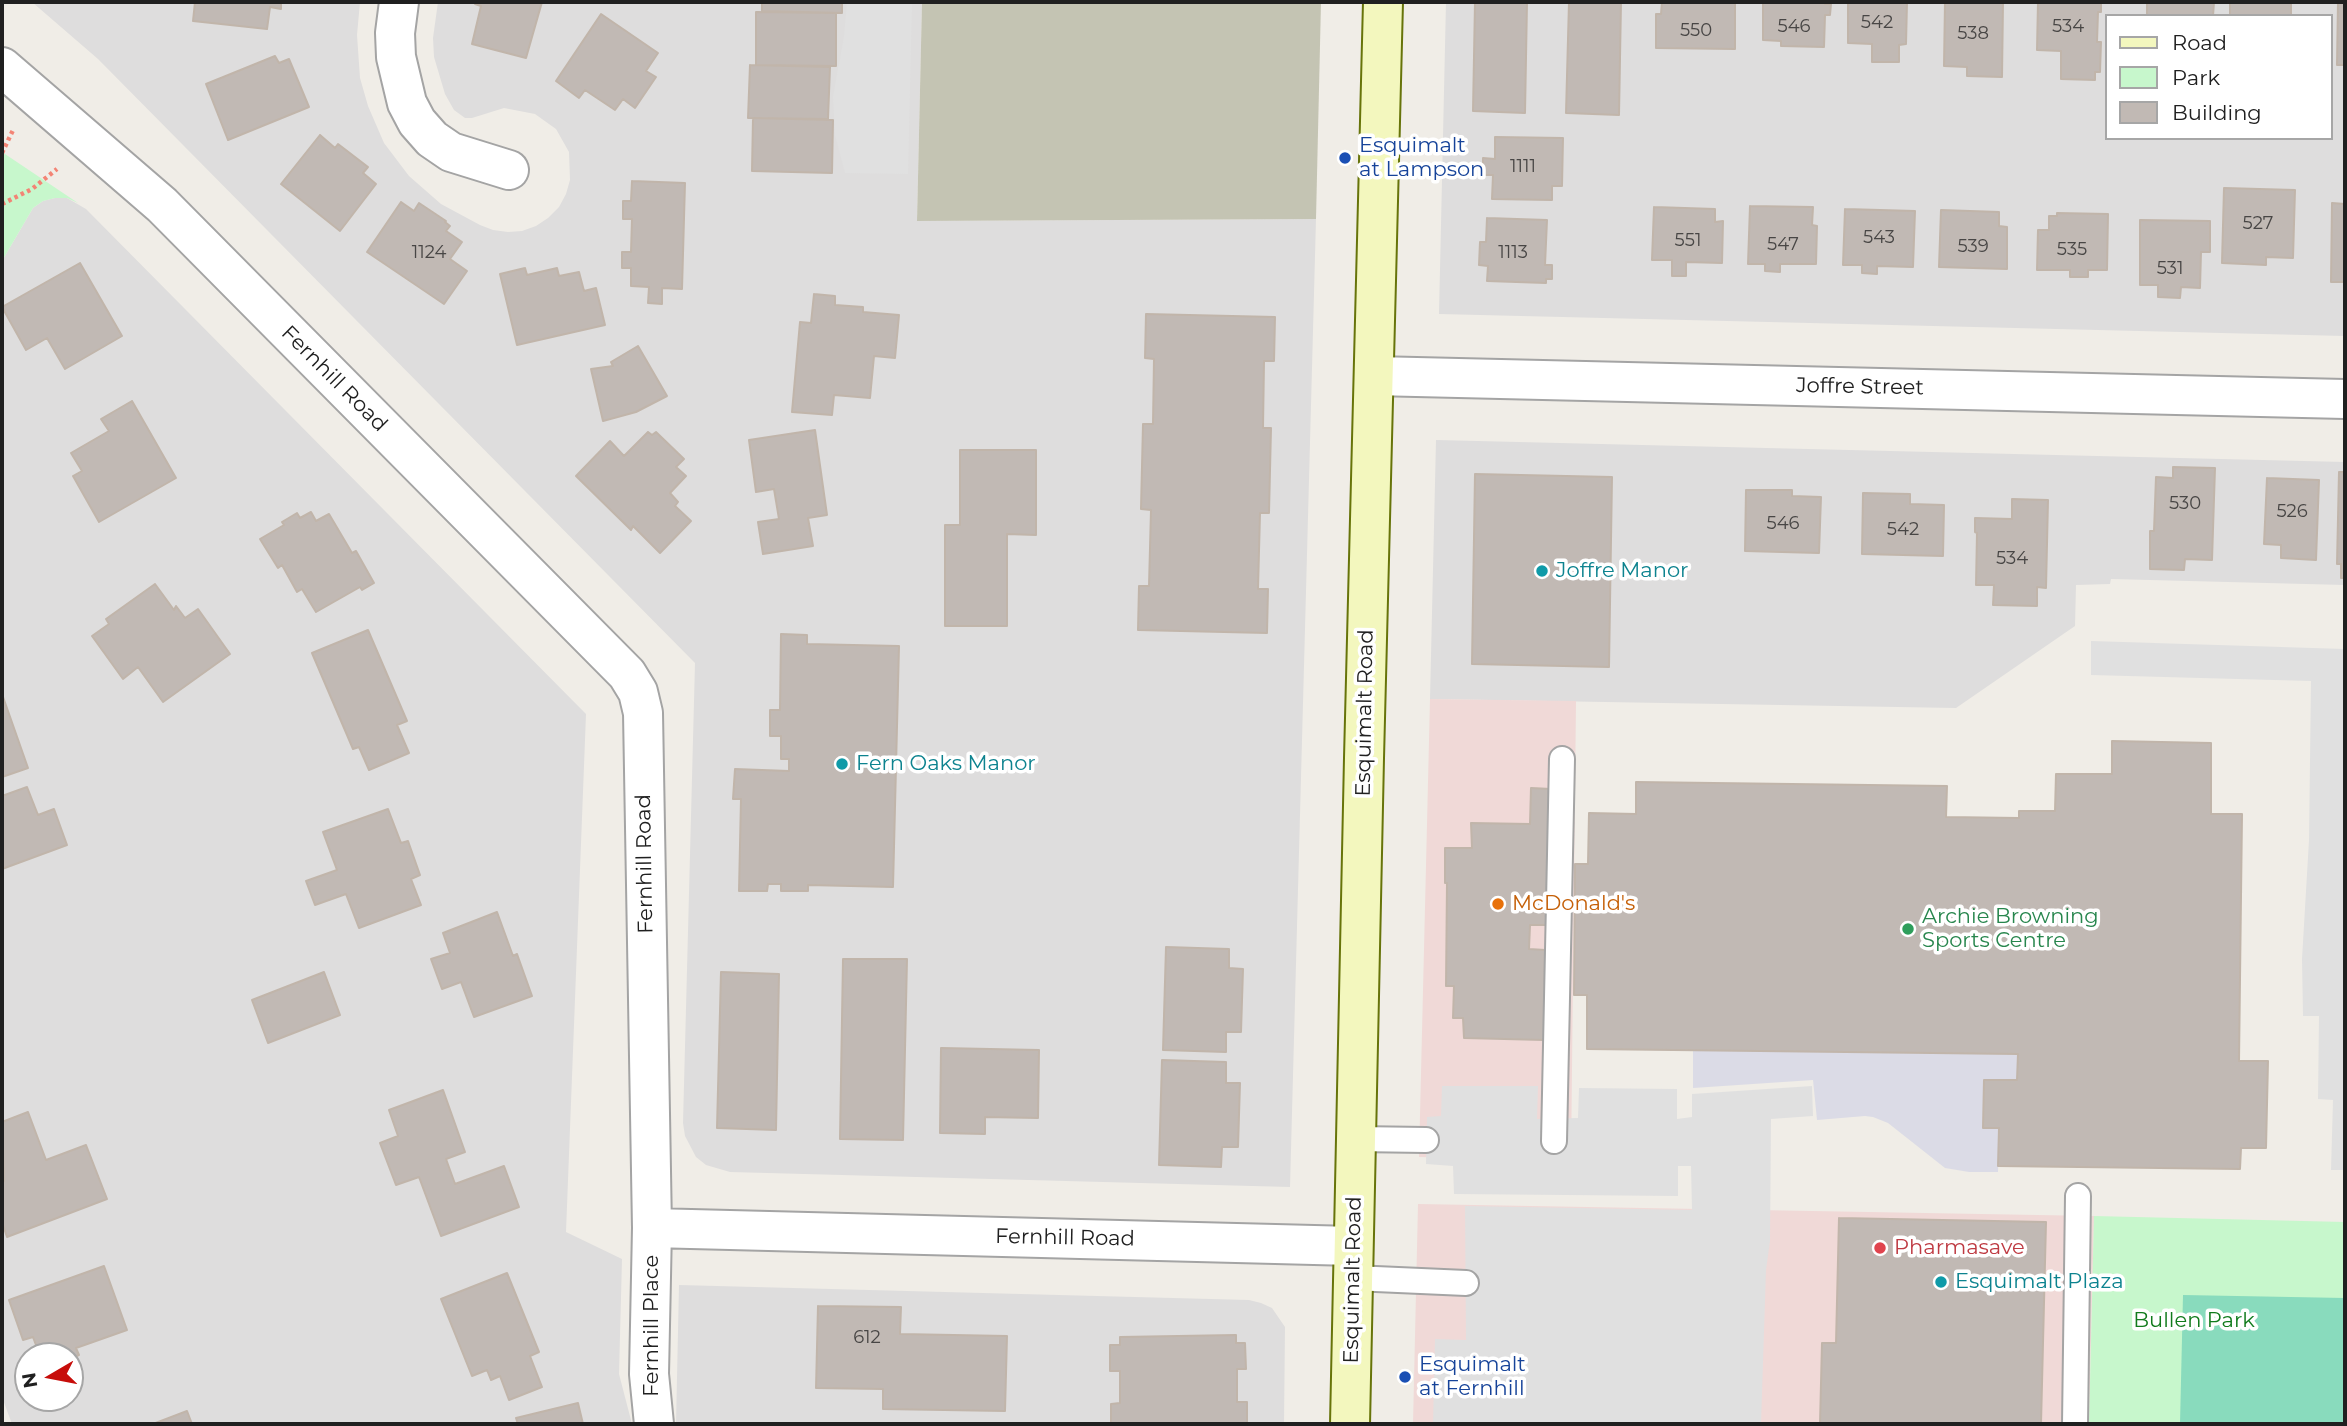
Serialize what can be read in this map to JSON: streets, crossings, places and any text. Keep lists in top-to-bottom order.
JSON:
{
  "streets": {
    "main road": ["Esquimalt Road"],
    "street": ["Fernhill Road", "Joffre Street", "Fernhill Place"]
  },
  "crossings": [
    ["Fernhill Road", "Esquimalt Road"],
    ["Fernhill Road", "Fernhill Place"],
    ["Joffre Street", "Esquimalt Road"]
  ],
  "parks": ["Bullen Park"],
  "places": [
    "Esquimalt at Lampson",
    "Joffre Manor",
    "Fern Oaks Manor",
    "McDonald's",
    "Archie Browning Sports Centre",
    "Pharmasave",
    "Esquimalt Plaza",
    "Esquimalt at Fernhill"
  ],
  "house_numbers": [
    "542",
    "546",
    "534",
    "550",
    "538",
    "1111",
    "527",
    "543",
    "551",
    "547",
    "539",
    "535",
    "1124",
    "1113",
    "531",
    "530",
    "526",
    "546",
    "542",
    "534",
    "612"
  ],
  "legend": ["Road", "Park", "Building"],
  "north": "left"
}
